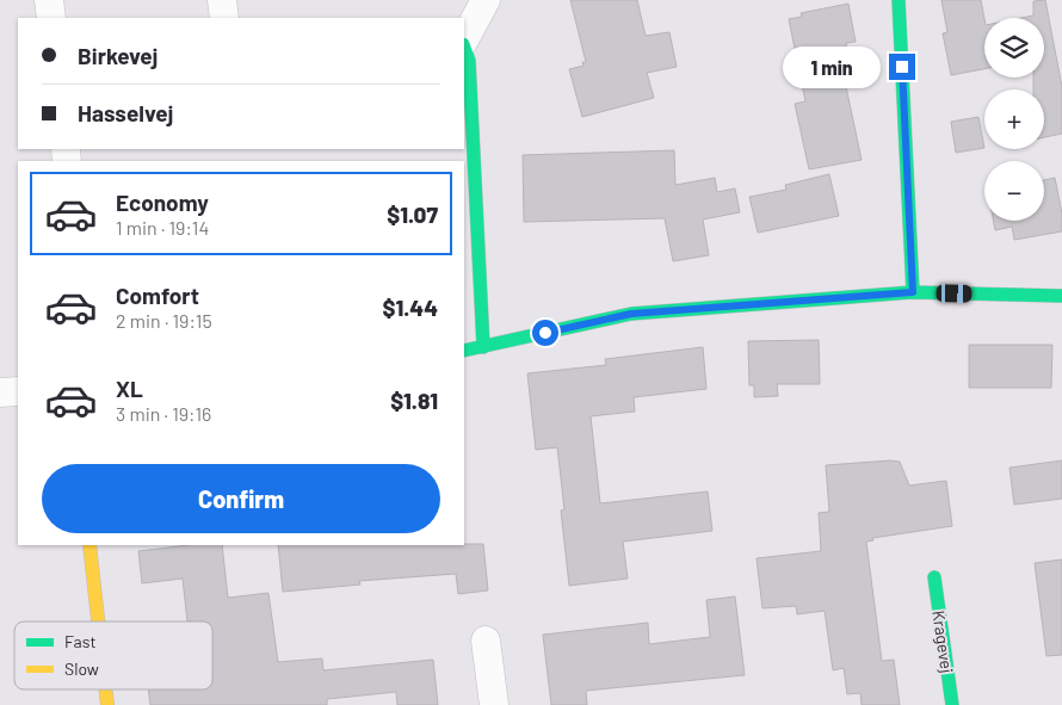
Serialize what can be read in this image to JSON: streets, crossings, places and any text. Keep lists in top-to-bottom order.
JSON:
{
  "streets": {
    "street": ["Kragevej"]
  },
  "legend": ["Fast", "Slow"],
  "page": {
    "map_buttons": ["+", "−"],
    "banner": ["Birkevej", "Hasselvej"],
    "bubble": "1 min",
    "list": [
      {
        "name": "Economy",
        "note": "1 min · 19:14",
        "value": "$1.07"
      },
      {
        "name": "Comfort",
        "note": "2 min · 19:15",
        "value": "$1.44"
      },
      {
        "name": "XL",
        "note": "3 min · 19:16",
        "value": "$1.81"
      }
    ],
    "buttons": "Confirm"
  }
}
